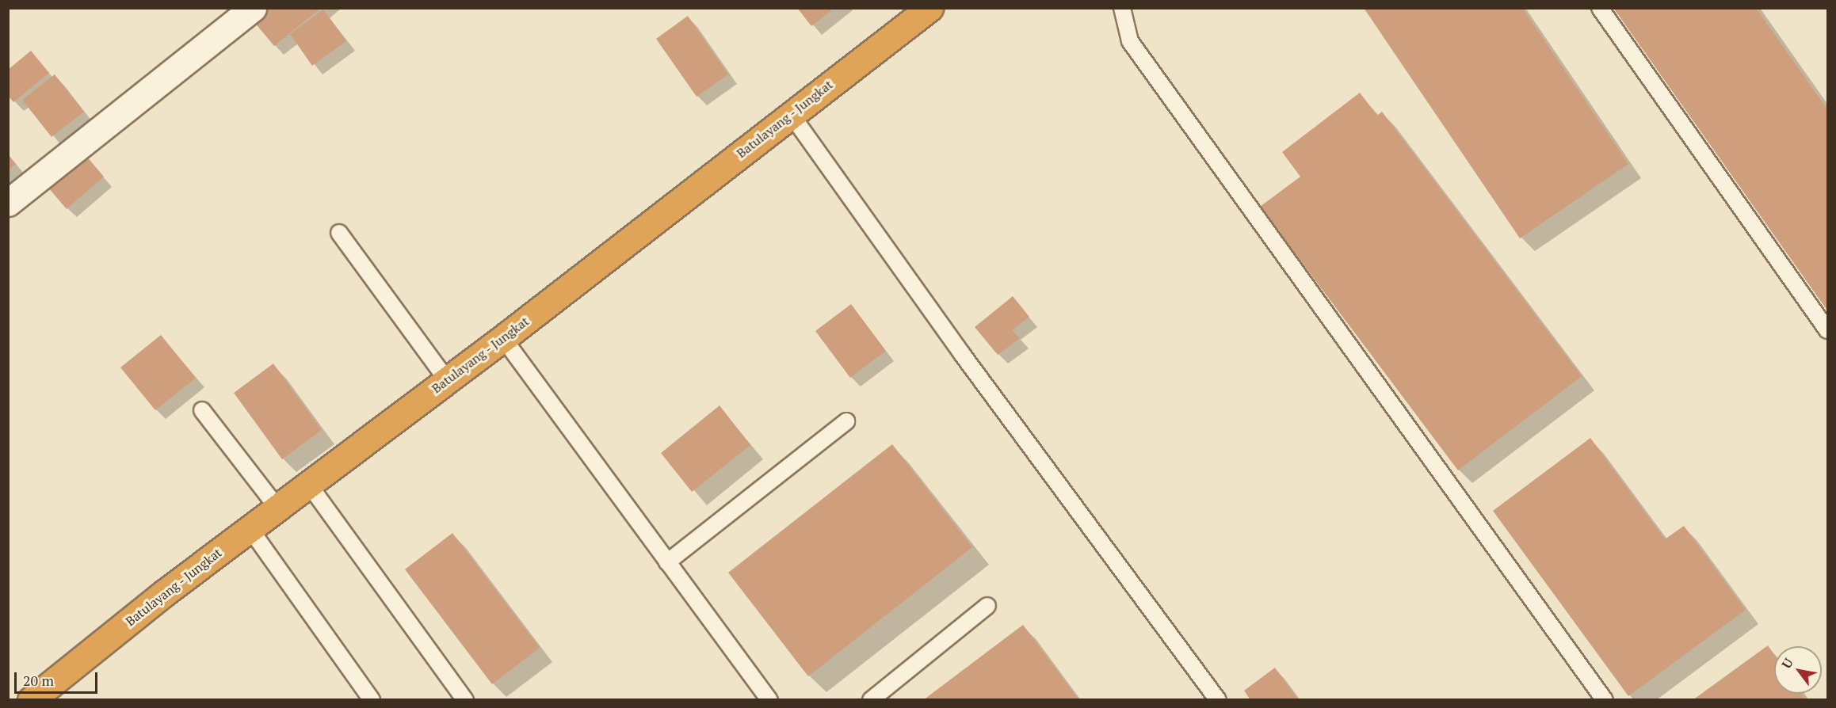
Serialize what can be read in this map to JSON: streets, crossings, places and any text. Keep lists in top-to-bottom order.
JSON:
{
  "streets": {
    "highway": ["Batulayang - Jungkat"]
  },
  "scale_bar": "20 m",
  "north": "top left"
}
